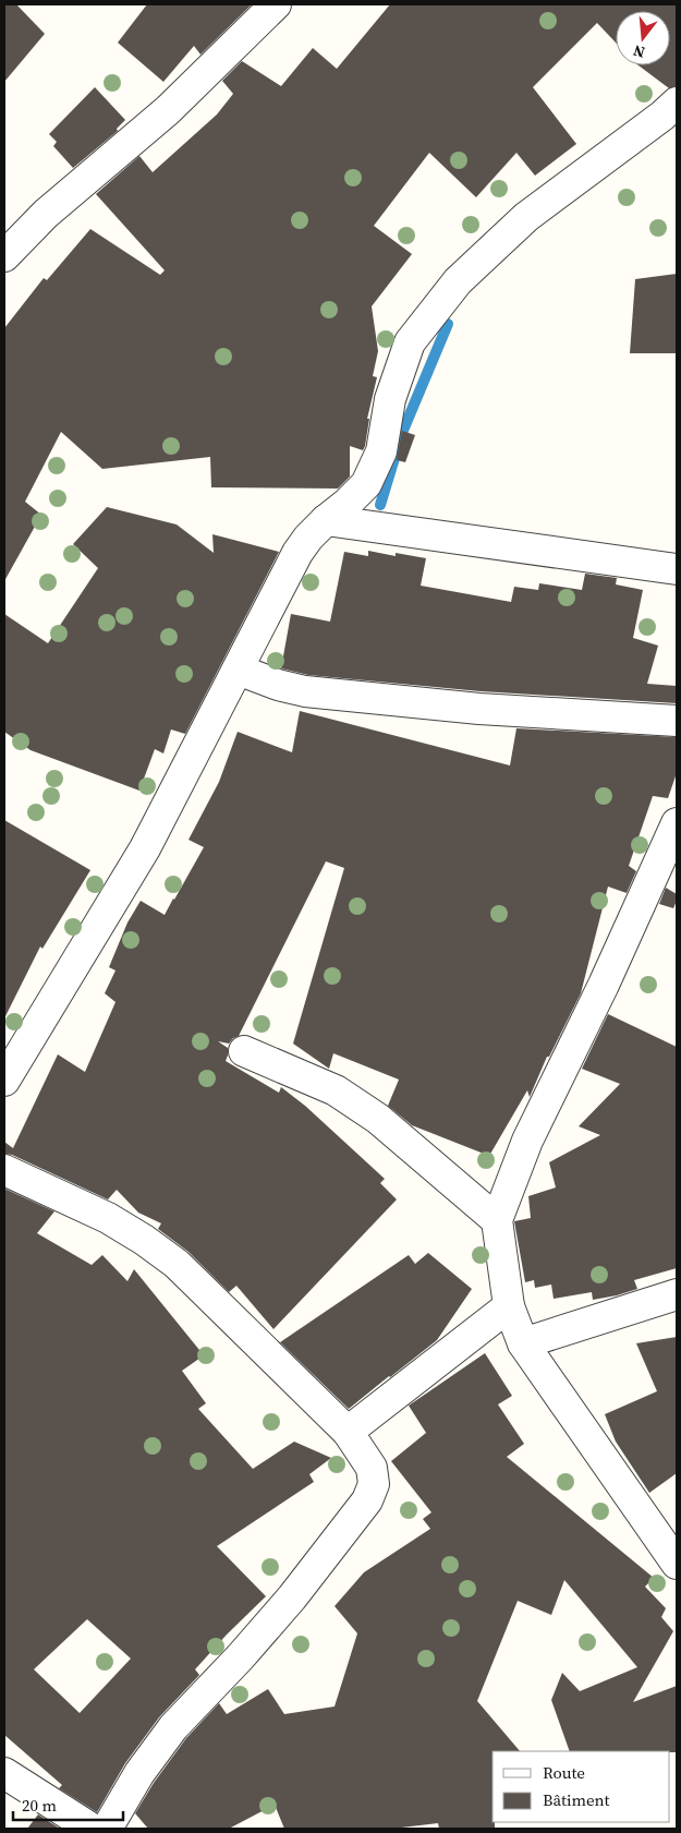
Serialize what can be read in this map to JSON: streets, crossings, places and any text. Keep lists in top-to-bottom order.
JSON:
{
  "legend": ["Route", "Bâtiment"],
  "scale_bar": "20 m",
  "north": "bottom"
}
